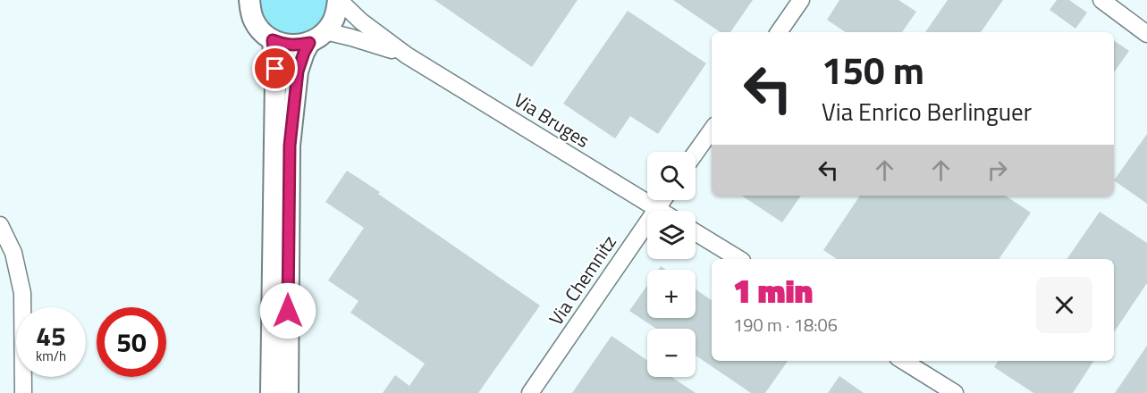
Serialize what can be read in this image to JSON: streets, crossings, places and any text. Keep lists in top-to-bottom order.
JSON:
{
  "streets": {
    "street": ["Via Bruges", "Via Chemnitz"]
  },
  "crossings": [
    ["Via Bruges", "Via Chemnitz"]
  ],
  "page": {
    "turn": ["150 m", "Via Enrico Berlinguer"],
    "map_buttons": ["+", "−"],
    "heading": ["1 min", "190 m · 18:06"],
    "speed": "45 km/h",
    "limit": "50"
  }
}
